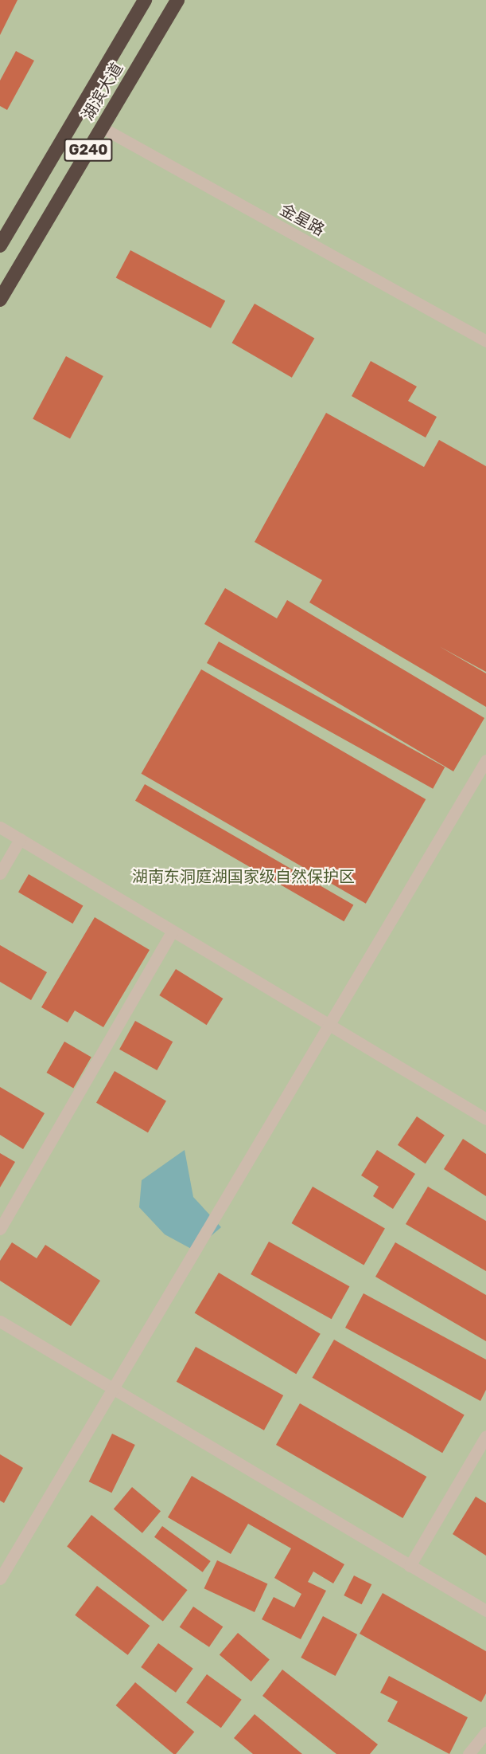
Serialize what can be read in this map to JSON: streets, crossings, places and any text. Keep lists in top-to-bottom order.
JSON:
{
  "streets": {
    "highway": ["湖滨大道", "G240"],
    "street": ["金星路"]
  },
  "crossings": [
    ["湖滨大道", "金星路"]
  ],
  "parks": ["湖南东洞庭湖国家级自然保护区"]
}
